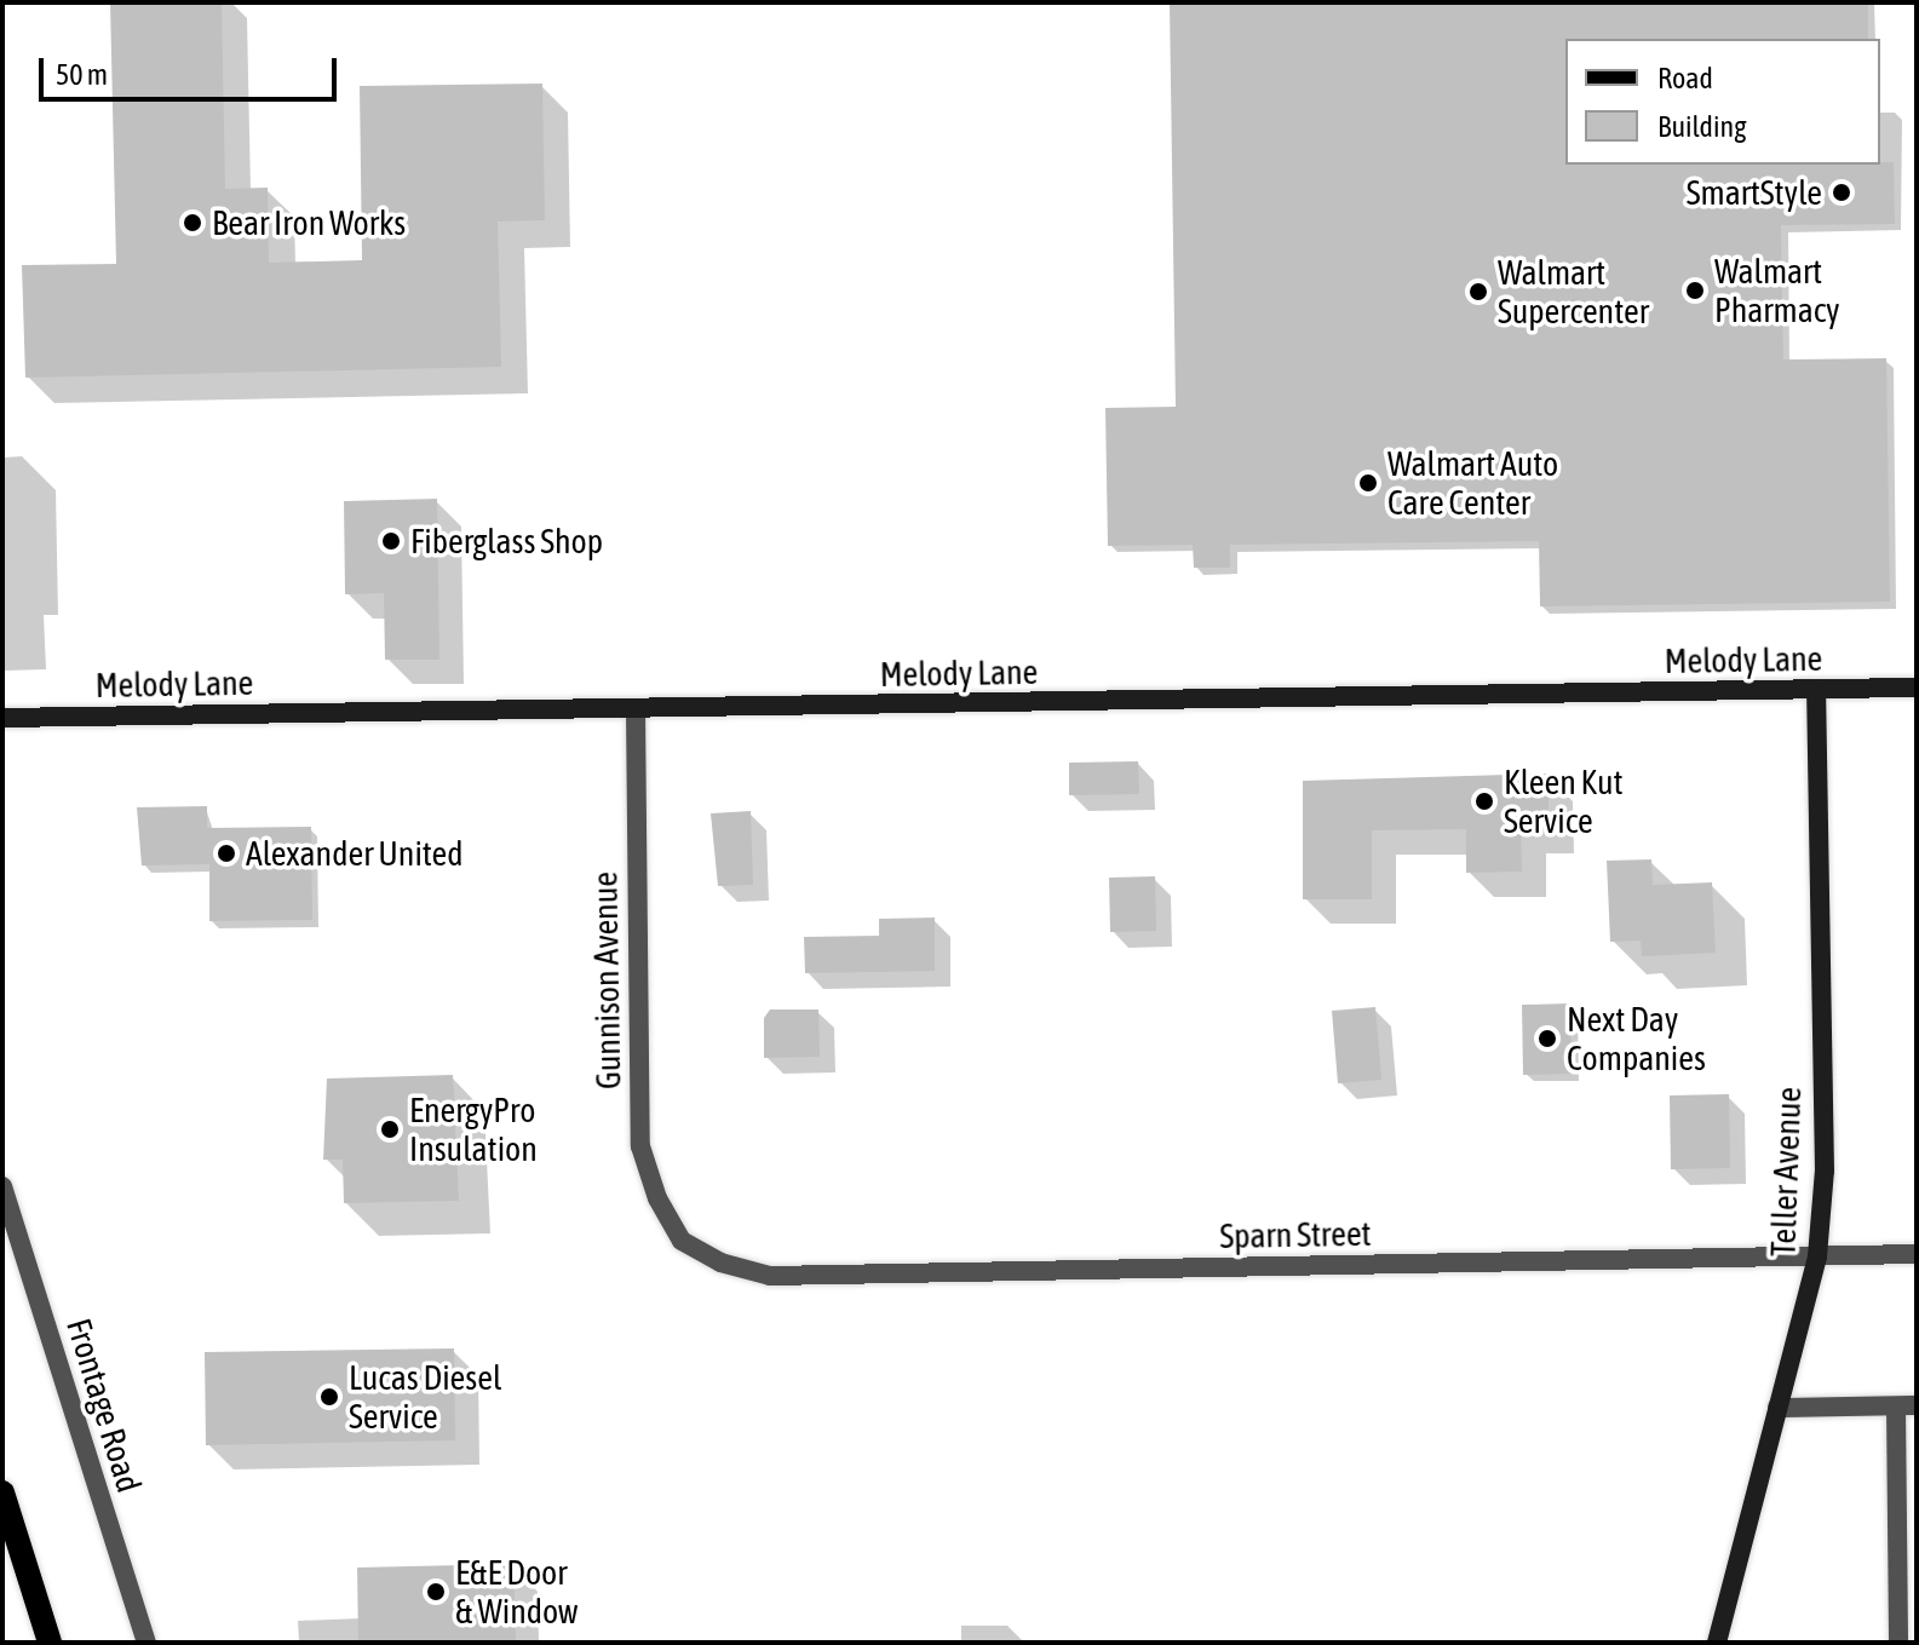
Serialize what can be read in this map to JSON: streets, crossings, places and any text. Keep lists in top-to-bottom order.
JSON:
{
  "streets": {
    "street": [
      "Melody Lane",
      "Gunnison Avenue",
      "Teller Avenue",
      "Sparn Street",
      "Frontage Road"
    ]
  },
  "crossings": [
    ["Melody Lane", "Gunnison Avenue"],
    ["Melody Lane", "Teller Avenue"],
    ["Gunnison Avenue", "Sparn Street"],
    ["Teller Avenue", "Sparn Street"]
  ],
  "places": [
    "SmartStyle",
    "Bear Iron Works",
    "Walmart Pharmacy",
    "Walmart Supercenter",
    "Walmart Auto Care Center",
    "Fiberglass Shop",
    "Kleen Kut Service",
    "Alexander United",
    "Next Day Companies",
    "EnergyPro Insulation",
    "Lucas Diesel Service",
    "E&E Door & Window"
  ],
  "legend": ["Road", "Building"],
  "scale_bar": "50 m"
}
